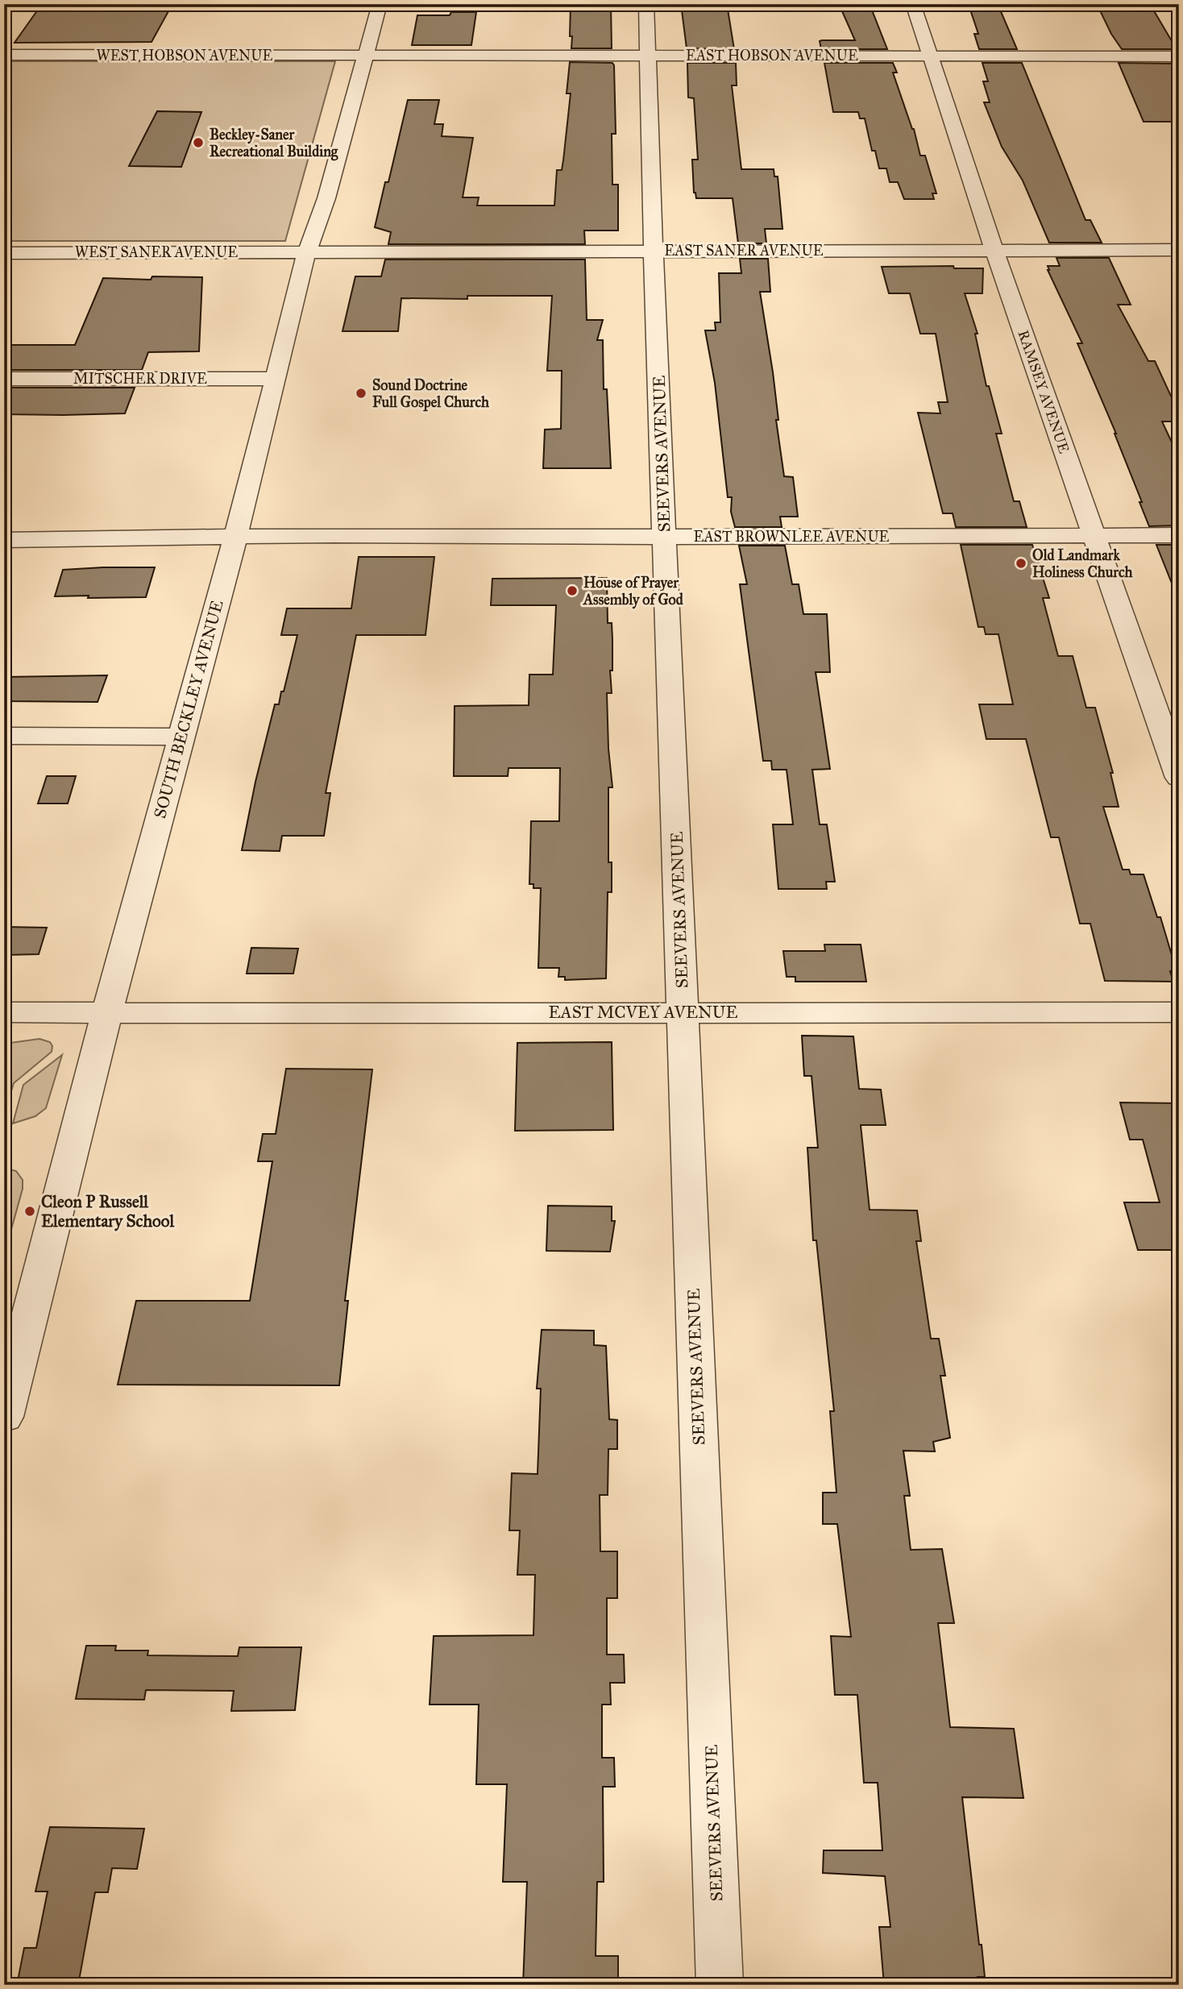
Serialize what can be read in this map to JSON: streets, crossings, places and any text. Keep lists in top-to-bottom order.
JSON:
{
  "streets": {
    "street": [
      "WEST HOBSON AVENUE",
      "EAST HOBSON AVENUE",
      "EAST SANER AVENUE",
      "WEST SANER AVENUE",
      "MITSCHER DRIVE",
      "RAMSEY AVENUE",
      "SEEVERS AVENUE",
      "EAST BROWNLEE AVENUE",
      "SOUTH BECKLEY AVENUE",
      "EAST MCVEY AVENUE"
    ]
  },
  "crossings": [
    ["WEST HOBSON AVENUE", "EAST HOBSON AVENUE"],
    ["WEST HOBSON AVENUE", "SOUTH BECKLEY AVENUE"],
    ["EAST HOBSON AVENUE", "RAMSEY AVENUE"],
    ["EAST HOBSON AVENUE", "SEEVERS AVENUE"],
    ["EAST HOBSON AVENUE", "SOUTH BECKLEY AVENUE"],
    ["EAST SANER AVENUE", "WEST SANER AVENUE"],
    ["EAST SANER AVENUE", "RAMSEY AVENUE"],
    ["EAST SANER AVENUE", "SEEVERS AVENUE"],
    ["EAST SANER AVENUE", "SOUTH BECKLEY AVENUE"],
    ["WEST SANER AVENUE", "SOUTH BECKLEY AVENUE"],
    ["MITSCHER DRIVE", "SOUTH BECKLEY AVENUE"],
    ["RAMSEY AVENUE", "EAST BROWNLEE AVENUE"],
    ["SEEVERS AVENUE", "EAST BROWNLEE AVENUE"],
    ["SEEVERS AVENUE", "EAST MCVEY AVENUE"],
    ["EAST BROWNLEE AVENUE", "SOUTH BECKLEY AVENUE"],
    ["SOUTH BECKLEY AVENUE", "EAST MCVEY AVENUE"]
  ],
  "places": [
    "Beckley-Saner Recreational Building",
    "Sound Doctrine Full Gospel Church",
    "Old Landmark Holiness Church",
    "House of Prayer Assembly of God",
    "Cleon P Russell Elementary School"
  ]
}
